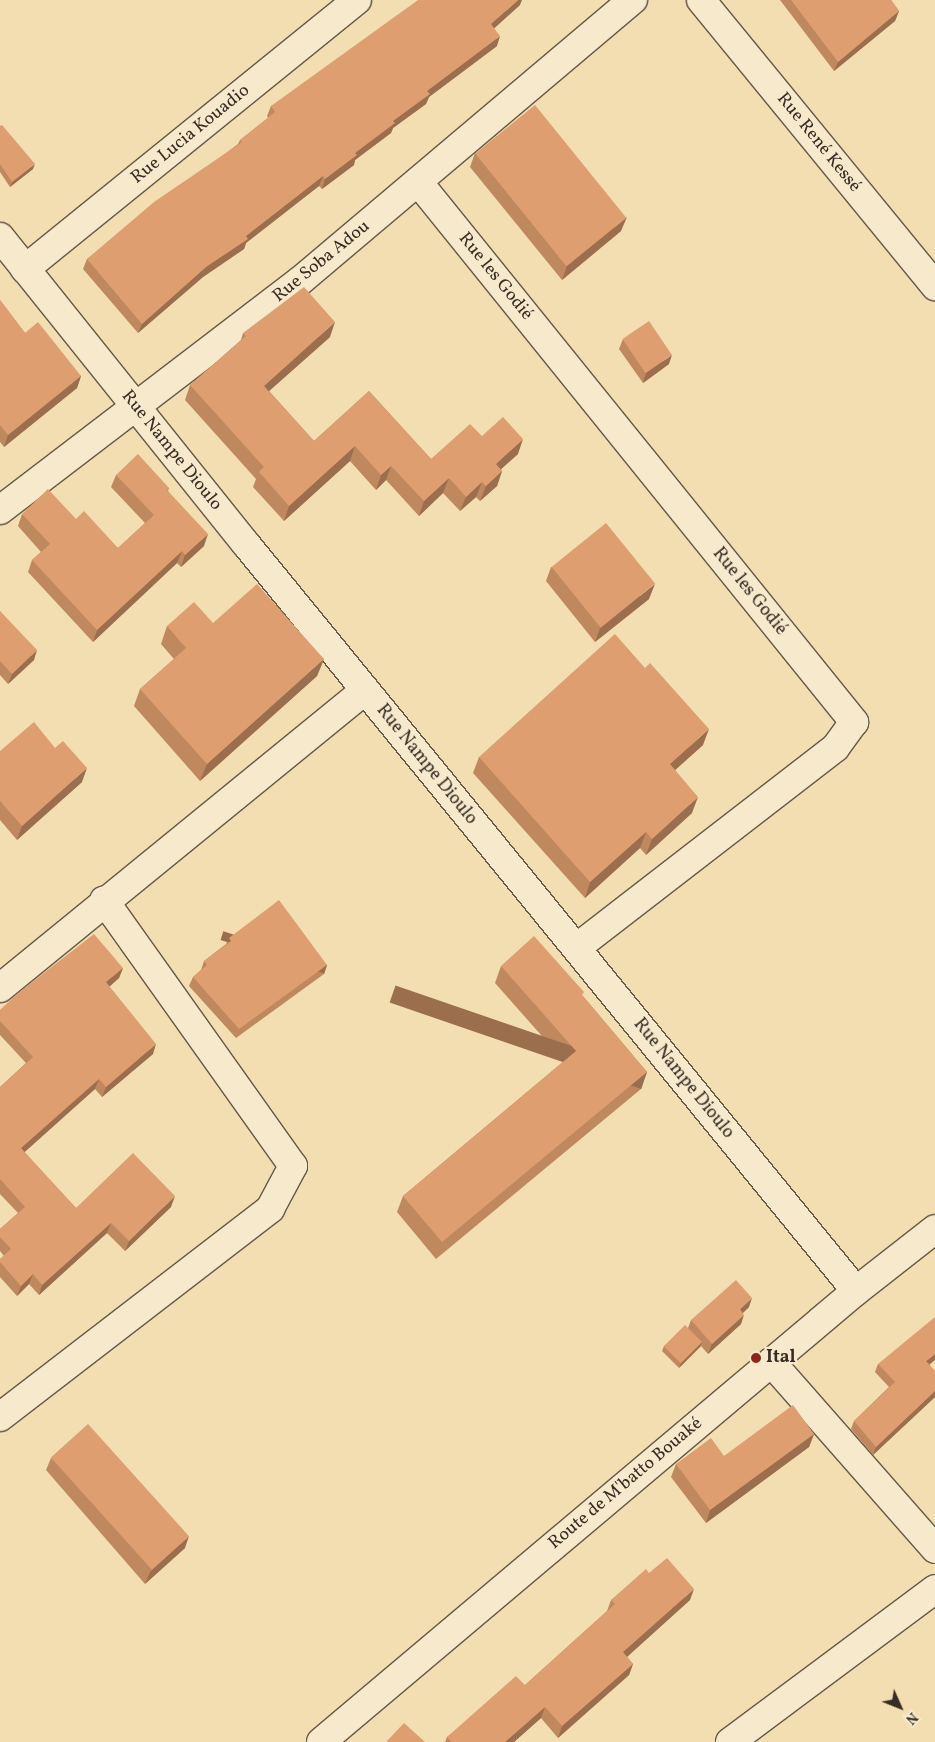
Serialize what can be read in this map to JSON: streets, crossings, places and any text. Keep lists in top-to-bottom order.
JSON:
{
  "streets": {
    "street": [
      "Rue Lucia Kouadio",
      "Rue René Kessé",
      "Rue Soba Adou",
      "Rue les Godié",
      "Rue Nampe Dioulo",
      "Route de M'batto Bouaké"
    ]
  },
  "crossings": [
    ["Rue Lucia Kouadio", "Rue Nampe Dioulo"],
    ["Rue Soba Adou", "Rue les Godié"],
    ["Rue Soba Adou", "Rue Nampe Dioulo"],
    ["Rue les Godié", "Rue Nampe Dioulo"],
    ["Rue Nampe Dioulo", "Route de M'batto Bouaké"]
  ],
  "places": ["Ital"],
  "north": "bottom right"
}
